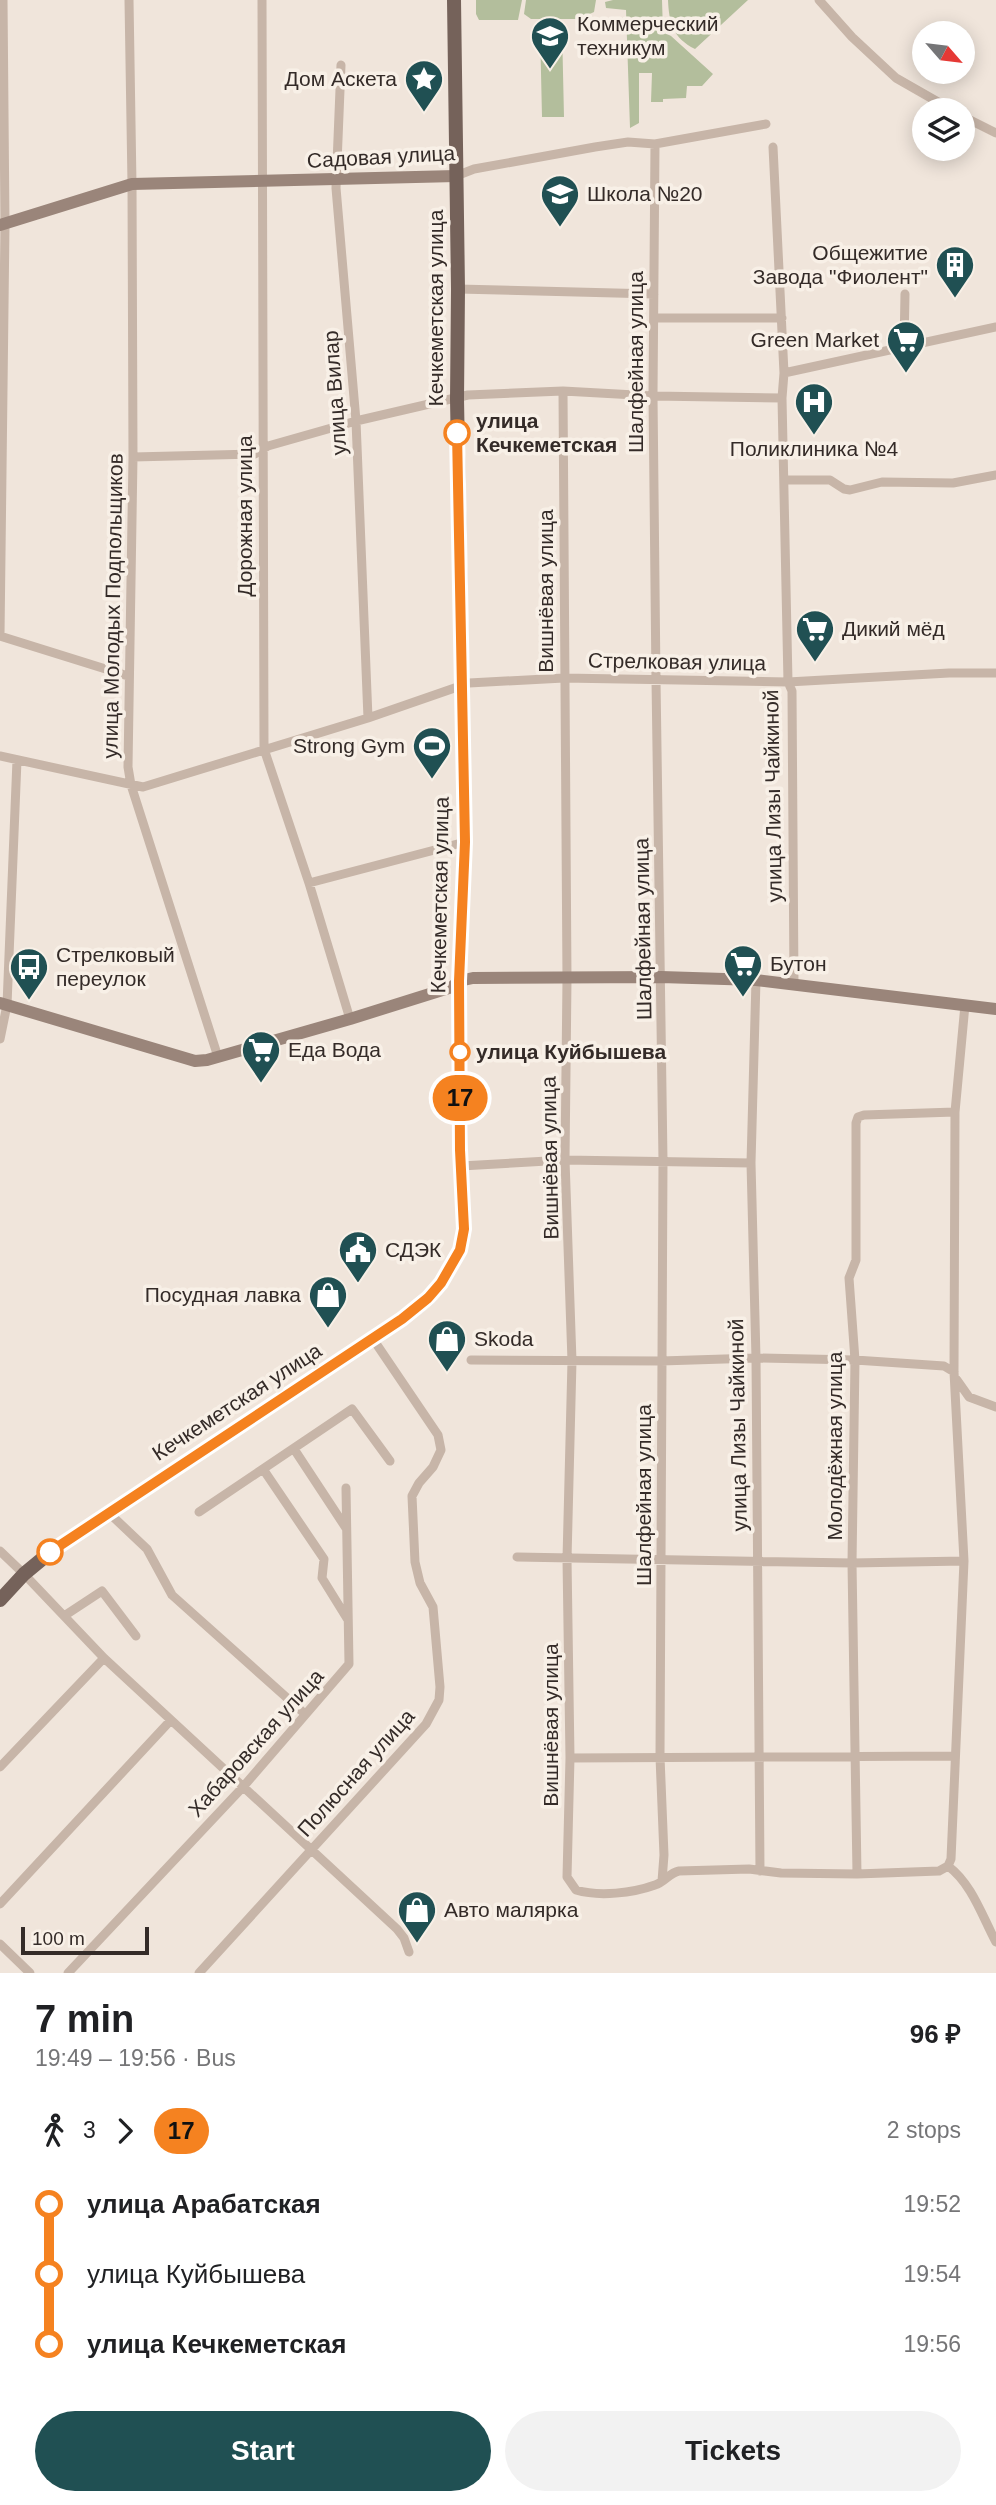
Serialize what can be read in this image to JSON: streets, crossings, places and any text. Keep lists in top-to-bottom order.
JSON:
{
  "streets": {
    "main road": ["Садовая улица", "Кечкеметская улица"],
    "street": [
      "Шалфейная улица",
      "улица Вилар",
      "Дорожная улица",
      "Вишнёвая улица",
      "улица Молодых Подпольщиков",
      "Стрелковая улица",
      "улица Лизы Чайкиной",
      "Молодёжная улица",
      "Хабаровская улица",
      "Полюсная улица"
    ]
  },
  "crossings": [
    ["Садовая улица", "Кечкеметская улица"],
    ["Садовая улица", "Шалфейная улица"],
    ["Садовая улица", "улица Вилар"],
    ["Садовая улица", "Дорожная улица"],
    ["Садовая улица", "улица Молодых Подпольщиков"],
    ["Кечкеметская улица", "Стрелковая улица"],
    ["Кечкеметская улица", "Полюсная улица"],
    ["Шалфейная улица", "Вишнёвая улица"],
    ["Шалфейная улица", "Стрелковая улица"],
    ["улица Вилар", "Стрелковая улица"],
    ["Дорожная улица", "Стрелковая улица"],
    ["Вишнёвая улица", "Стрелковая улица"],
    ["улица Молодых Подпольщиков", "Стрелковая улица"],
    ["Стрелковая улица", "улица Лизы Чайкиной"]
  ],
  "places": {
    "school or university": ["Коммерческий техникум", "Школа №20"],
    "place": ["Дом Аскета"],
    "building": ["Общежитие Завода \"Фиолент\""],
    "supermarket": [
      "Green Market",
      "Дикий мёд",
      "Бутон",
      "Еда Вода"
    ],
    "other": ["улица Кечкеметская", "улица Куйбышева"],
    "hospital": ["Поликлиника №4"],
    "sports": ["Strong Gym"],
    "bus stop": ["Стрелковый переулок"],
    "public building": ["СДЭК"],
    "shop": ["Посудная лавка", "Skoda", "Авто малярка"]
  },
  "lines": ["bus line 17"],
  "scale_bar": "100 m",
  "north": "bottom right",
  "page": {
    "on_map": "17",
    "scale": "100 m",
    "heading": ["7 min", "19:49 – 19:56 · Bus", "96 ₽"],
    "legs": ["3", "17", "2 stops"],
    "list": [
      {
        "name": "улица Арабатская",
        "value": "19:52"
      },
      {
        "name": "улица Куйбышева",
        "value": "19:54"
      },
      {
        "name": "улица Кечкеметская",
        "value": "19:56"
      }
    ],
    "buttons": ["Start", "Tickets"]
  }
}
